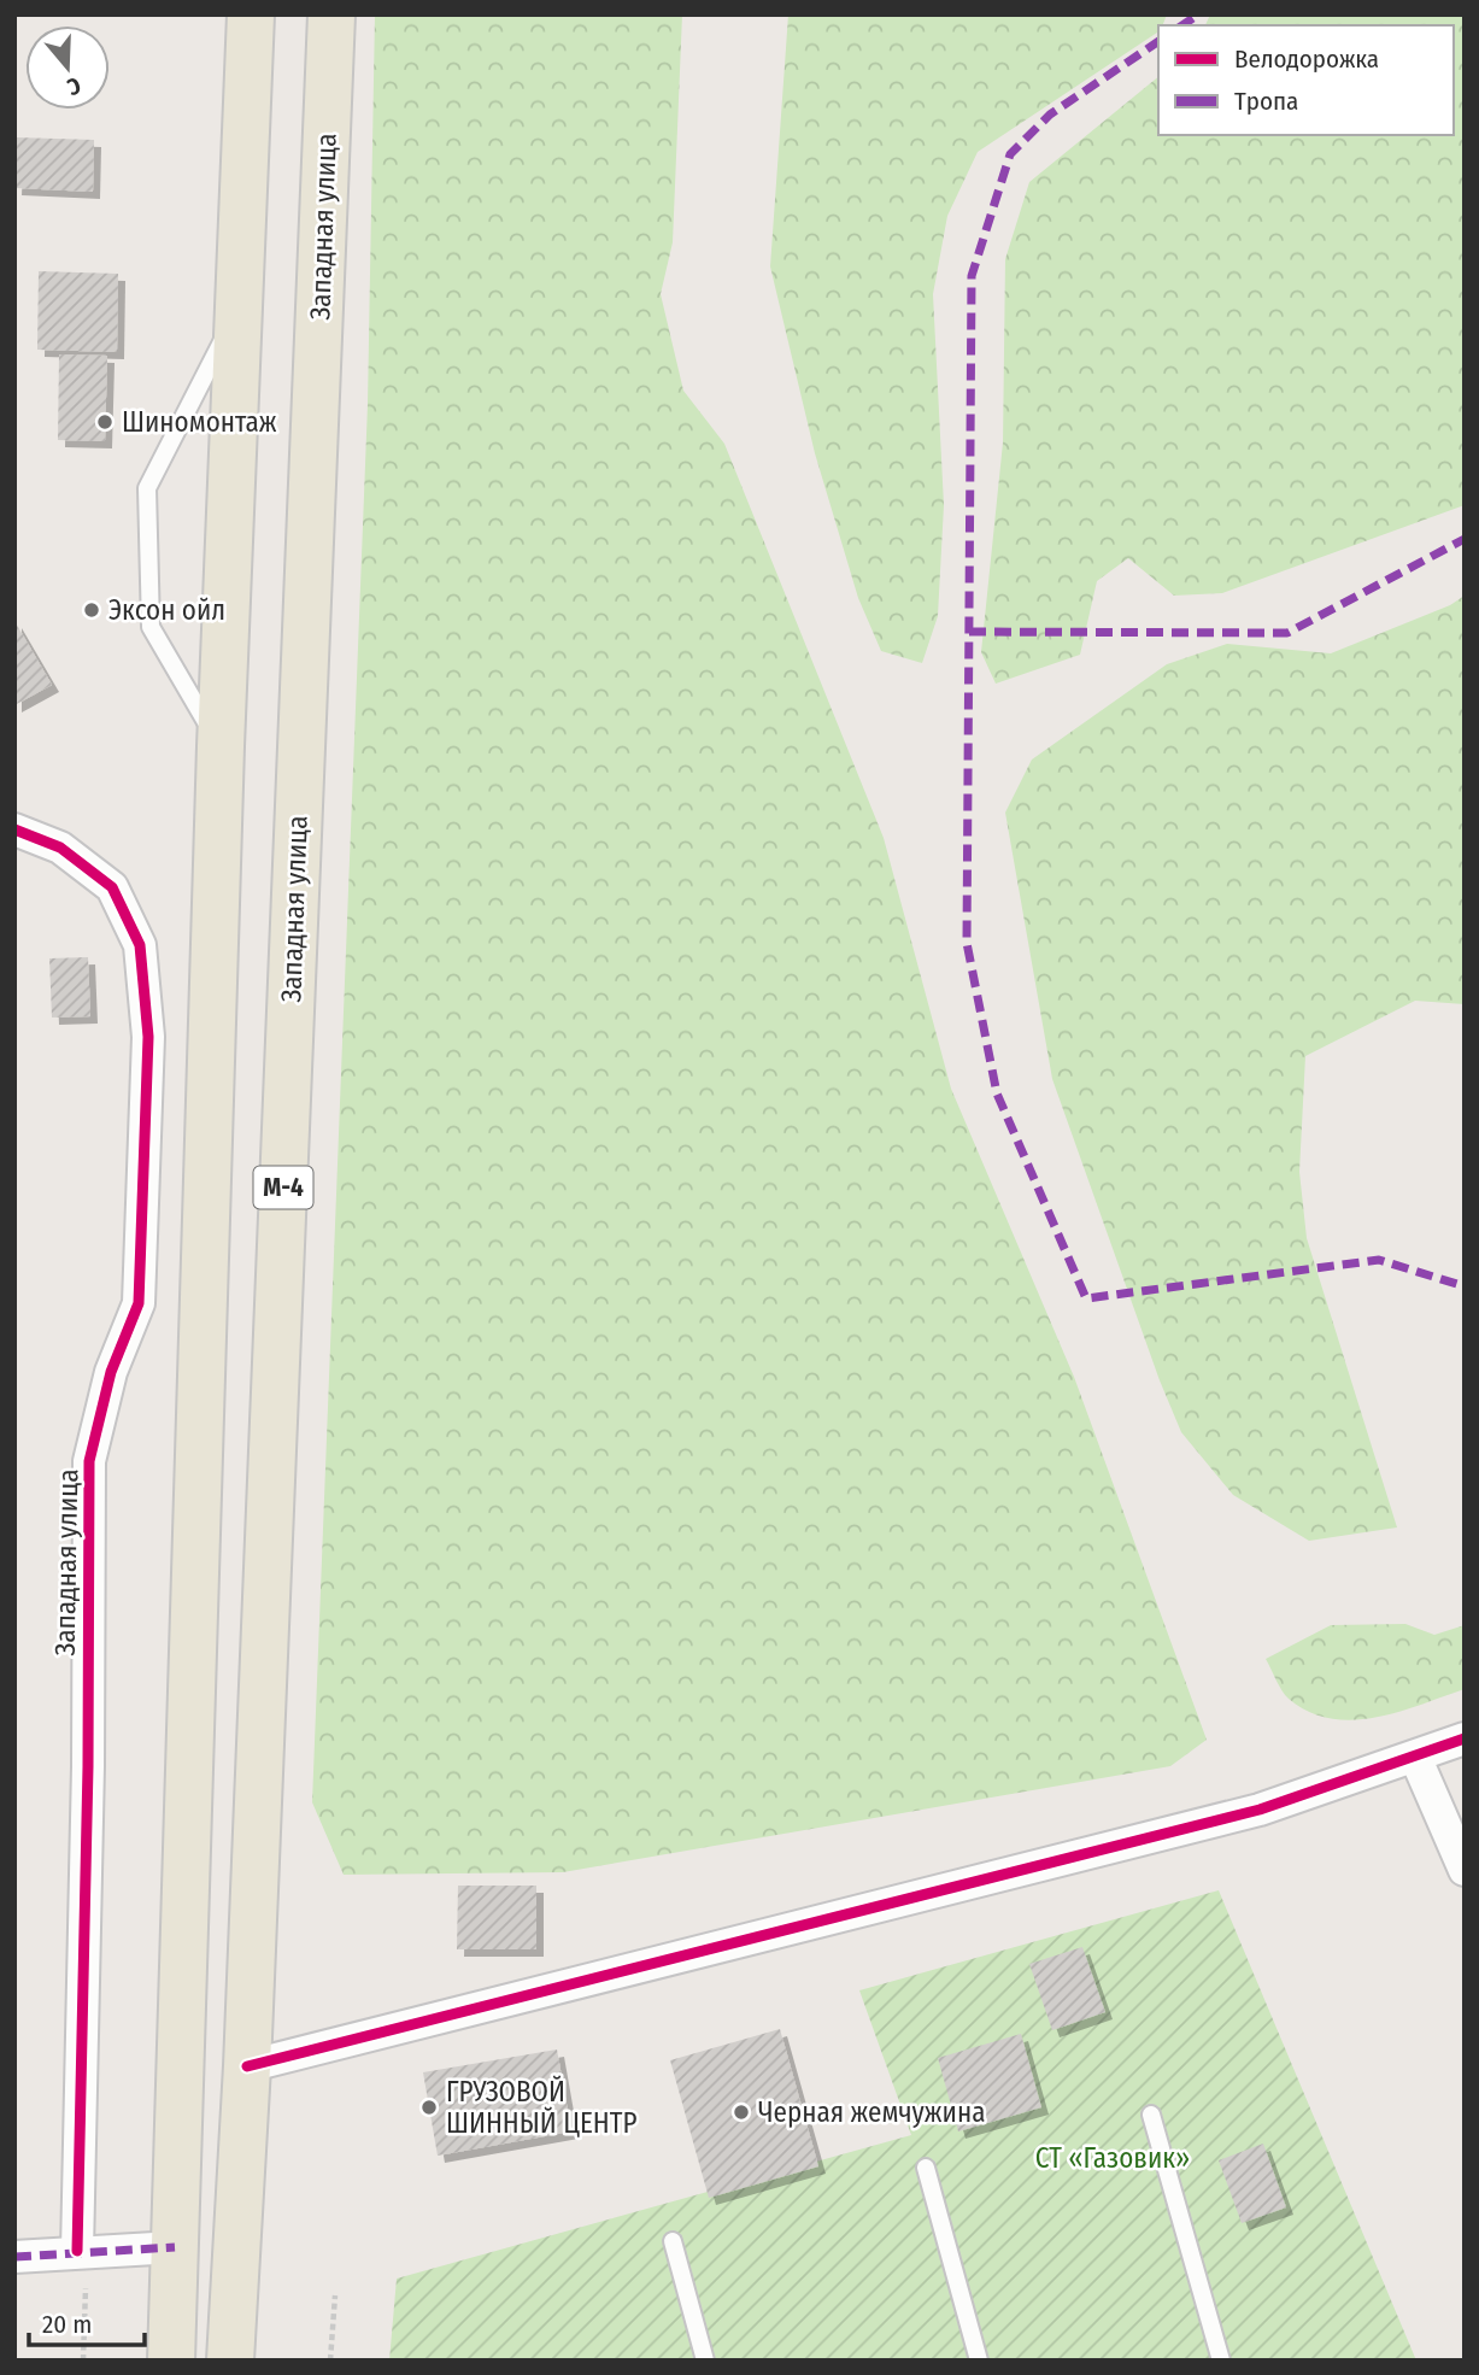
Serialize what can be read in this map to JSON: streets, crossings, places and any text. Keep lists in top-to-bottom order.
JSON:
{
  "streets": {
    "main road": ["Западная улица", "М-4"]
  },
  "parks": ["СТ «Газовик»"],
  "places": [
    "Шиномонтаж",
    "Эксон ойл",
    "ГРУЗОВОЙ ШИННЫЙ ЦЕНТР",
    "Черная жемчужина"
  ],
  "legend": ["Велодорожка", "Тропа"],
  "scale_bar": "20 m",
  "north": "bottom"
}
